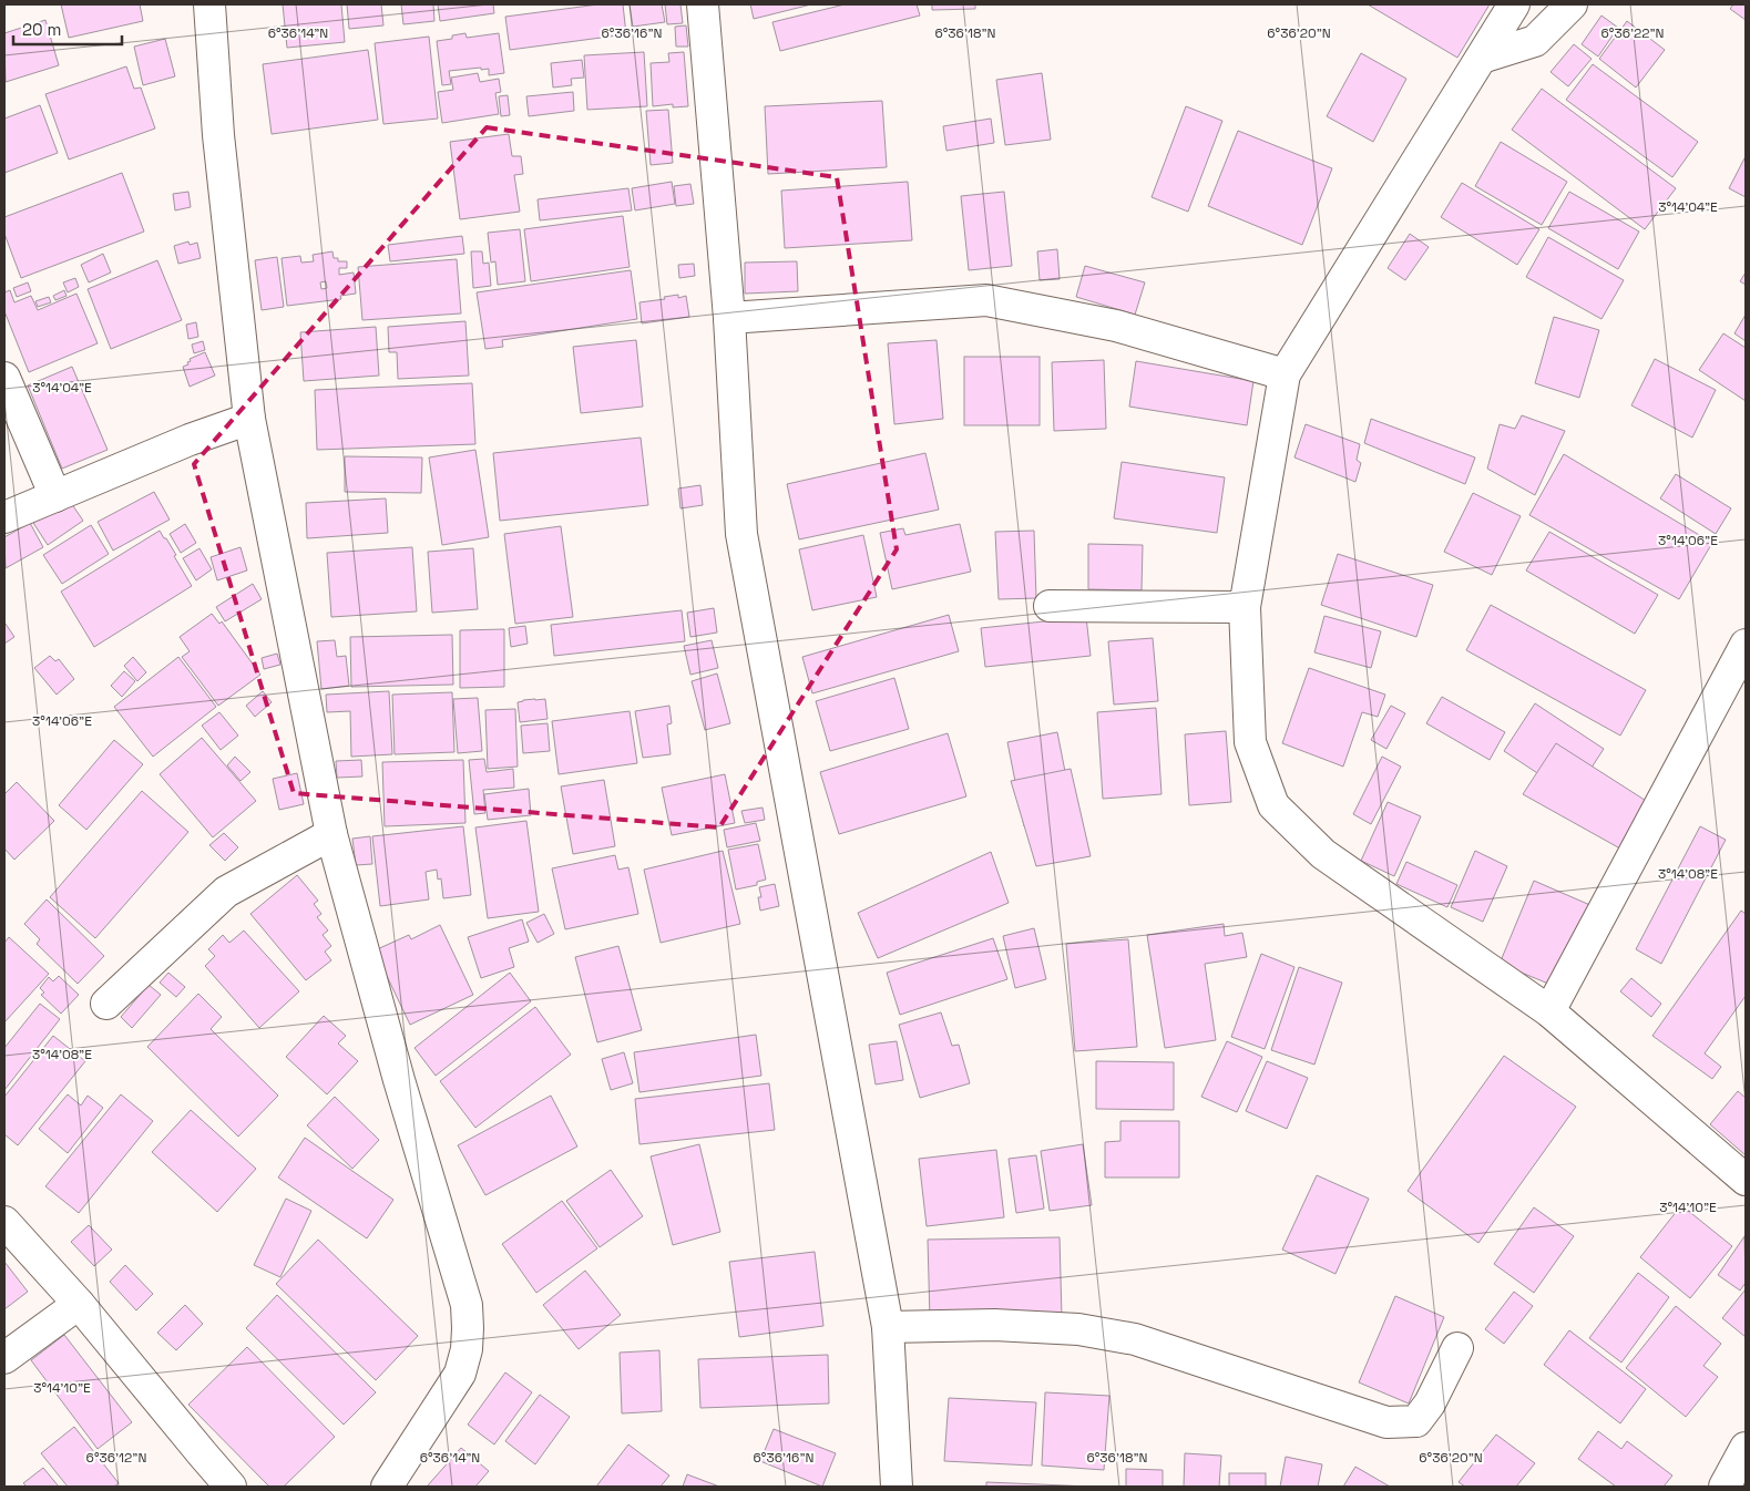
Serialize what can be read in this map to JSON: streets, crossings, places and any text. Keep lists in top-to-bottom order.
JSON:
{
  "scale_bar": "20 m",
  "coordinates": [
    "6°36'14\"N",
    "6°36'16\"N",
    "6°36'18\"N",
    "6°36'20\"N",
    "6°36'22\"N",
    "3°14'04\"E",
    "3°14'06\"E",
    "3°14'08\"E",
    "3°14'10\"E",
    "6°36'12\"N"
  ]
}
